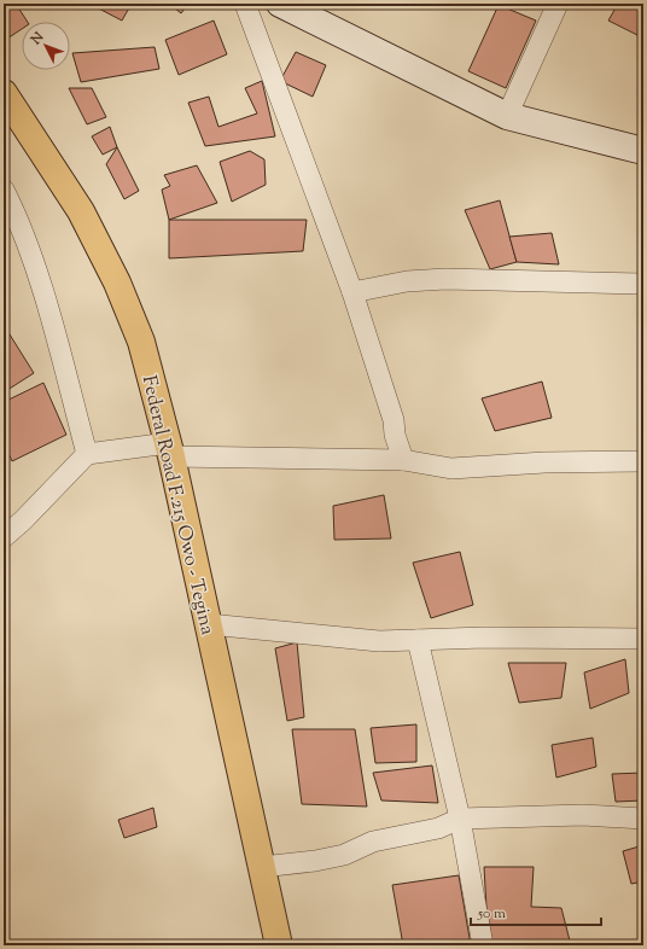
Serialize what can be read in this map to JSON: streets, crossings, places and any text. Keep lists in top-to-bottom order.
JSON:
{
  "streets": {
    "main road": ["Federal Road F.215 Owo - Tegina"]
  },
  "scale_bar": "50 m",
  "north": "top left"
}
